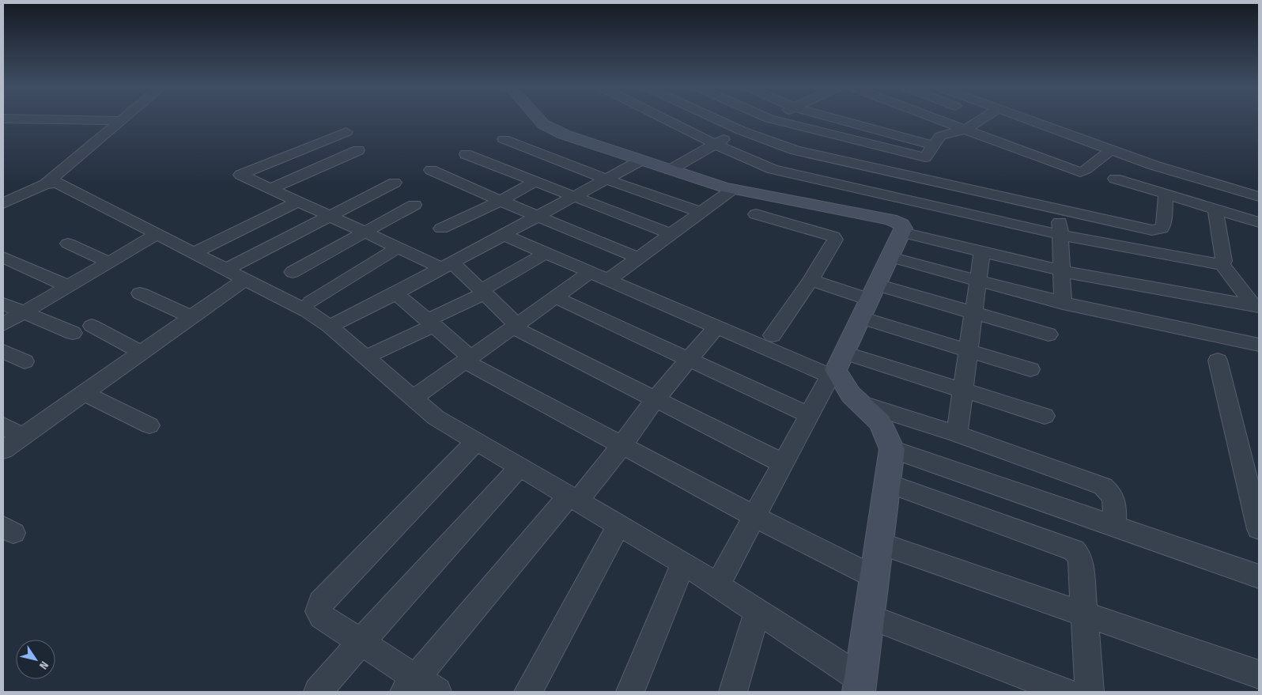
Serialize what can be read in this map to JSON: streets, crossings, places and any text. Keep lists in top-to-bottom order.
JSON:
{
  "north": "bottom right"
}
